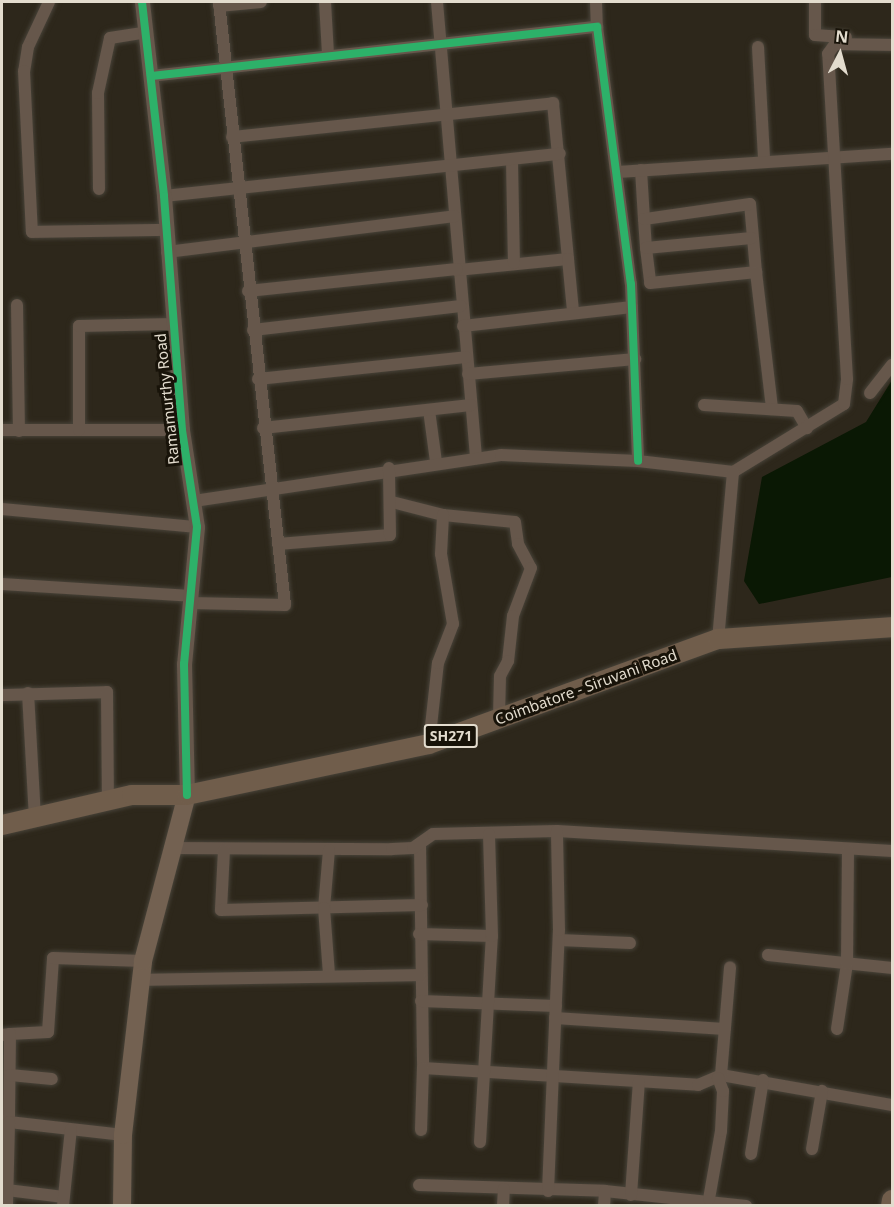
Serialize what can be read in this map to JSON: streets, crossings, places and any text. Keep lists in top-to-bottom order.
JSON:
{
  "streets": {
    "main road": ["Coimbatore - Siruvani Road", "SH271"],
    "street": ["Ramamurthy Road"]
  },
  "crossings": [
    ["Ramamurthy Road", "Coimbatore - Siruvani Road"]
  ],
  "north": "top"
}
